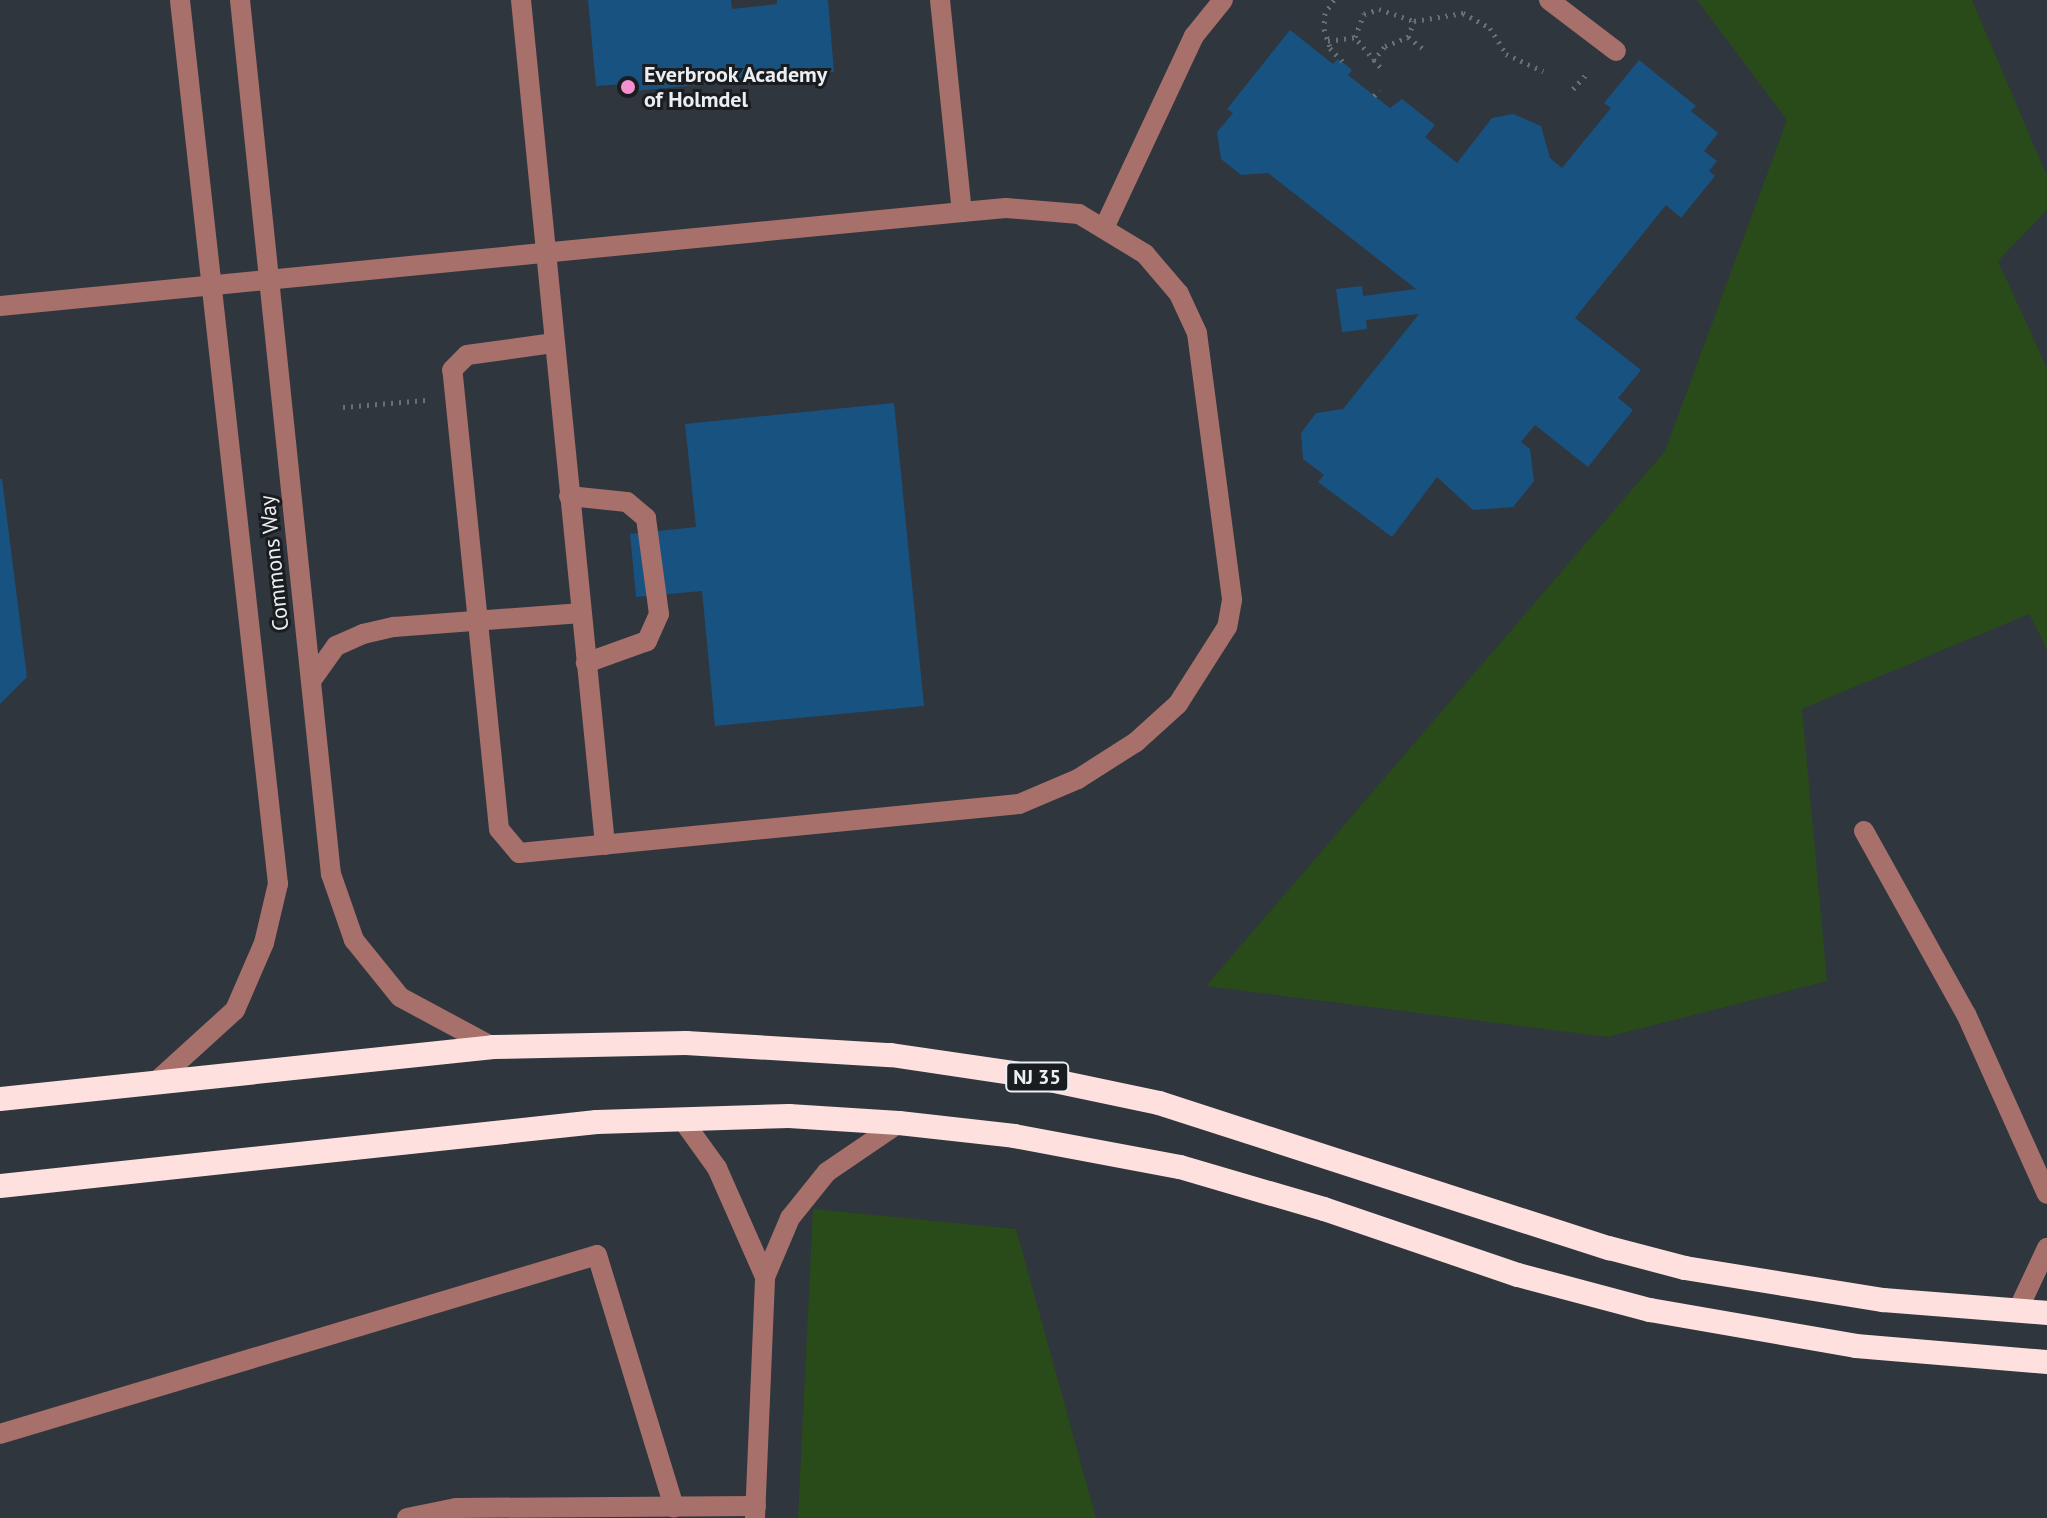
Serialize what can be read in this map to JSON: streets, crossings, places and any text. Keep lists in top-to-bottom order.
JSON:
{
  "streets": {
    "highway": ["NJ 35"],
    "street": ["Commons Way"]
  },
  "crossings": [
    ["Commons Way", "NJ 35"]
  ],
  "places": ["Everbrook Academy of Holmdel"]
}
